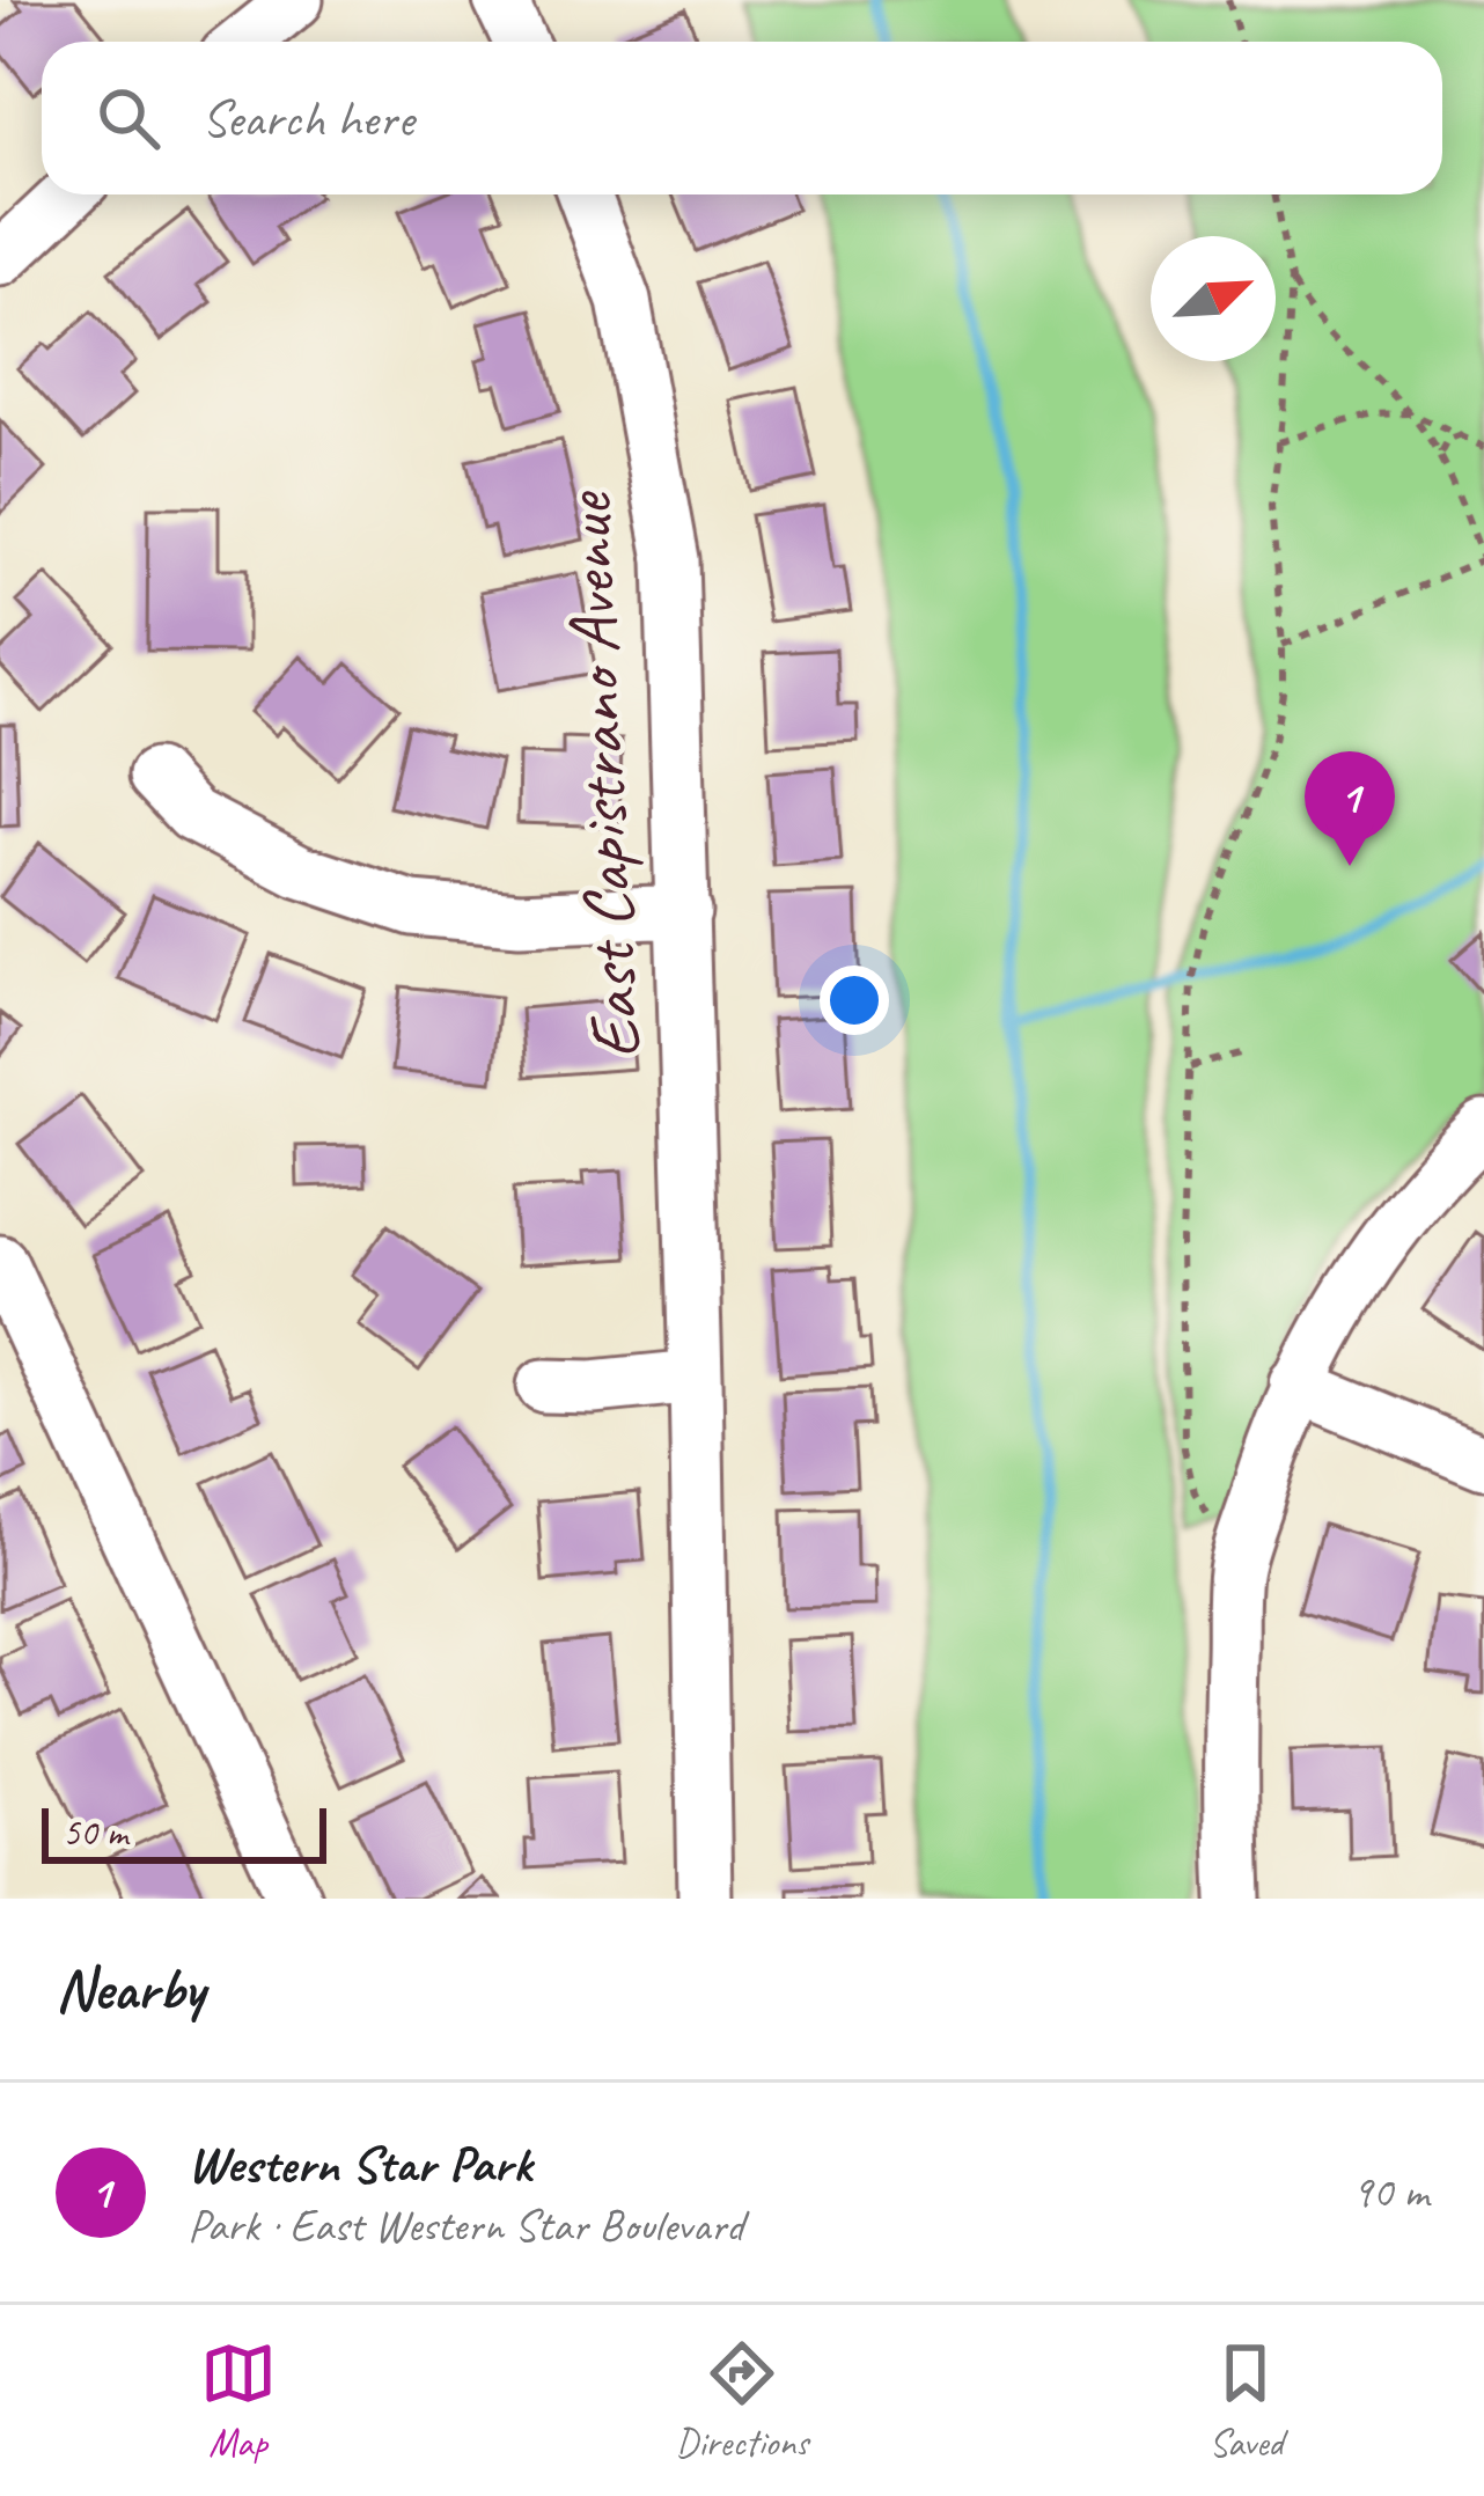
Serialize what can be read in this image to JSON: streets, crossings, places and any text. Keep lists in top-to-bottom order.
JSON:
{
  "streets": {
    "street": ["East Capistrano Avenue"]
  },
  "scale_bar": "50 m",
  "north": "top right",
  "page": {
    "search": "Search here",
    "pins": "1",
    "scale": "50 m",
    "heading": "Nearby",
    "list": [
      {
        "mark": "1",
        "name": "Western Star Park",
        "note": "Park · East Western Star Boulevard",
        "value": "90 m"
      }
    ],
    "nav": ["Map", "Directions", "Saved"]
  }
}
